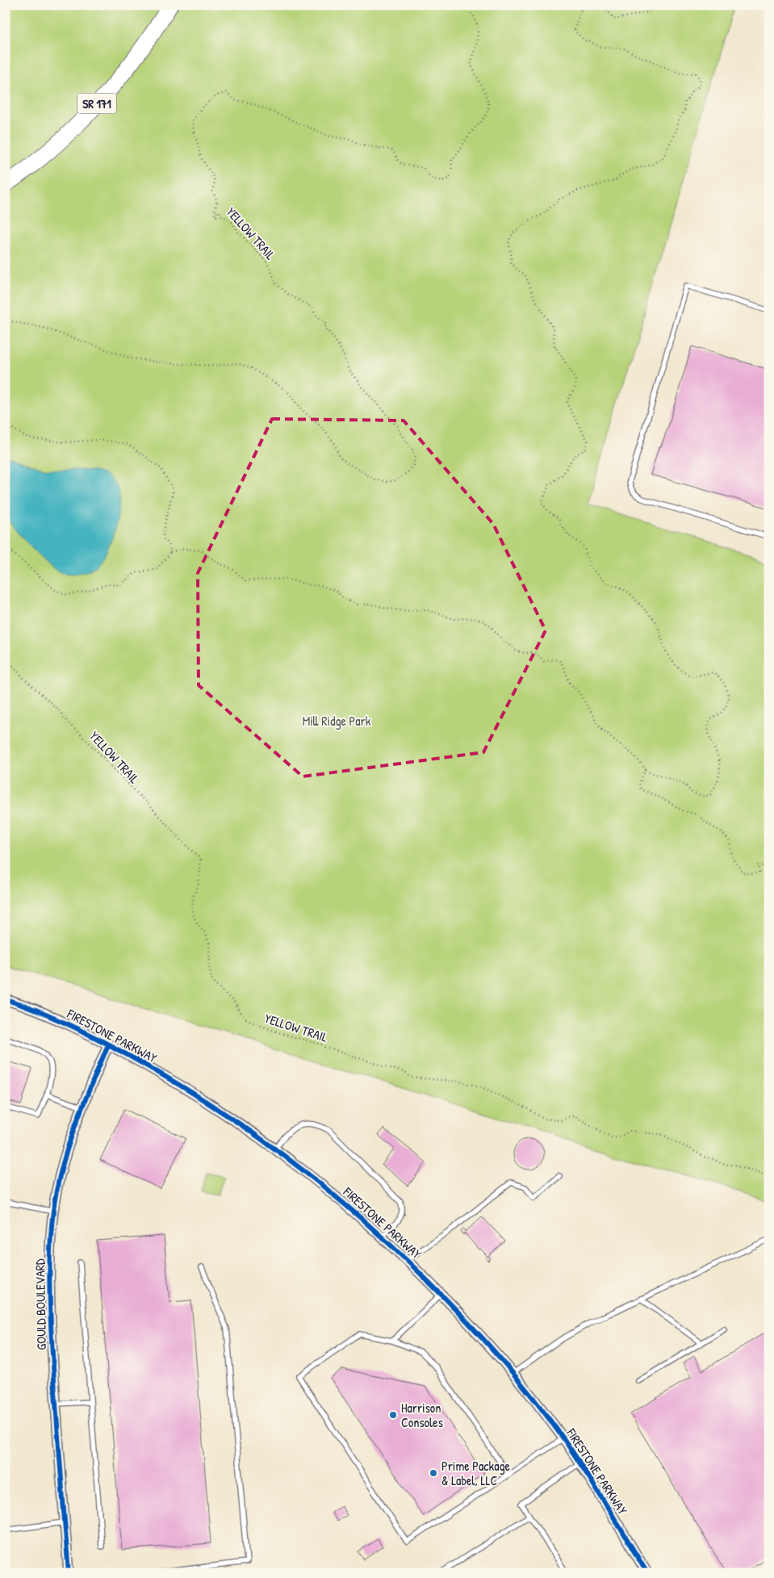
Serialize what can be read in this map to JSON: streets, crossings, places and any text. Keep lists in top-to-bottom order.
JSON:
{
  "streets": {
    "main road": ["SR 171"],
    "street": ["FIRESTONE PARKWAY", "GOULD BOULEVARD"],
    "path": ["YELLOW TRAIL"]
  },
  "crossings": [
    ["FIRESTONE PARKWAY", "GOULD BOULEVARD"]
  ],
  "parks": ["Mill Ridge Park"],
  "places": ["Harrison Consoles", "Prime Package & Label, LLC"]
}
